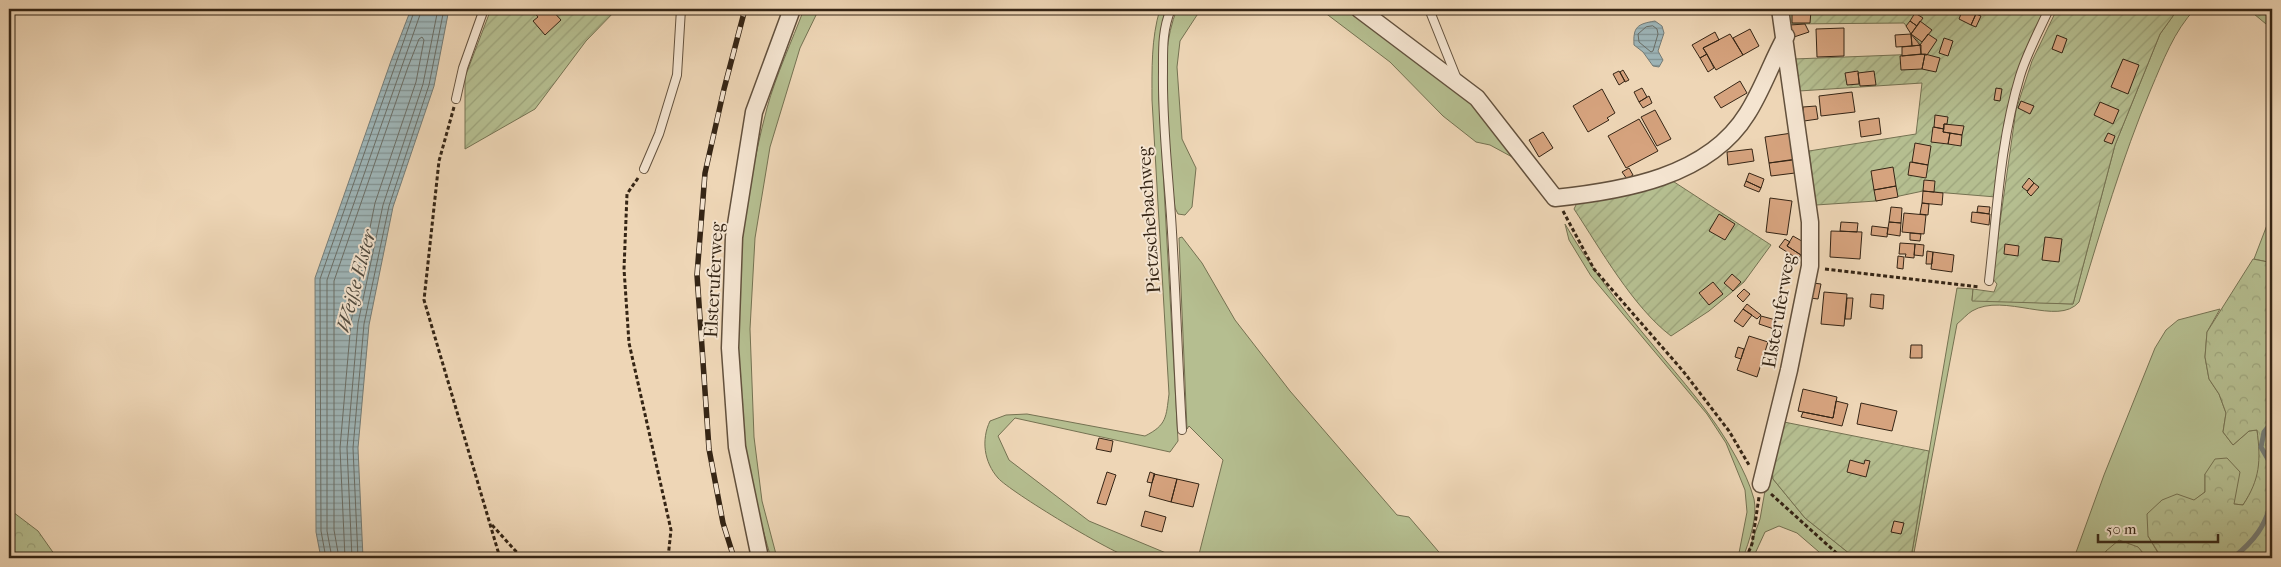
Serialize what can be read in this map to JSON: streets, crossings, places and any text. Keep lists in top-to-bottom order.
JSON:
{
  "streets": {
    "street": ["Elsteruferweg"],
    "lane": ["Pietzschebachweg"]
  },
  "water": ["Weiße Elster"],
  "scale_bar": "50 m"
}
